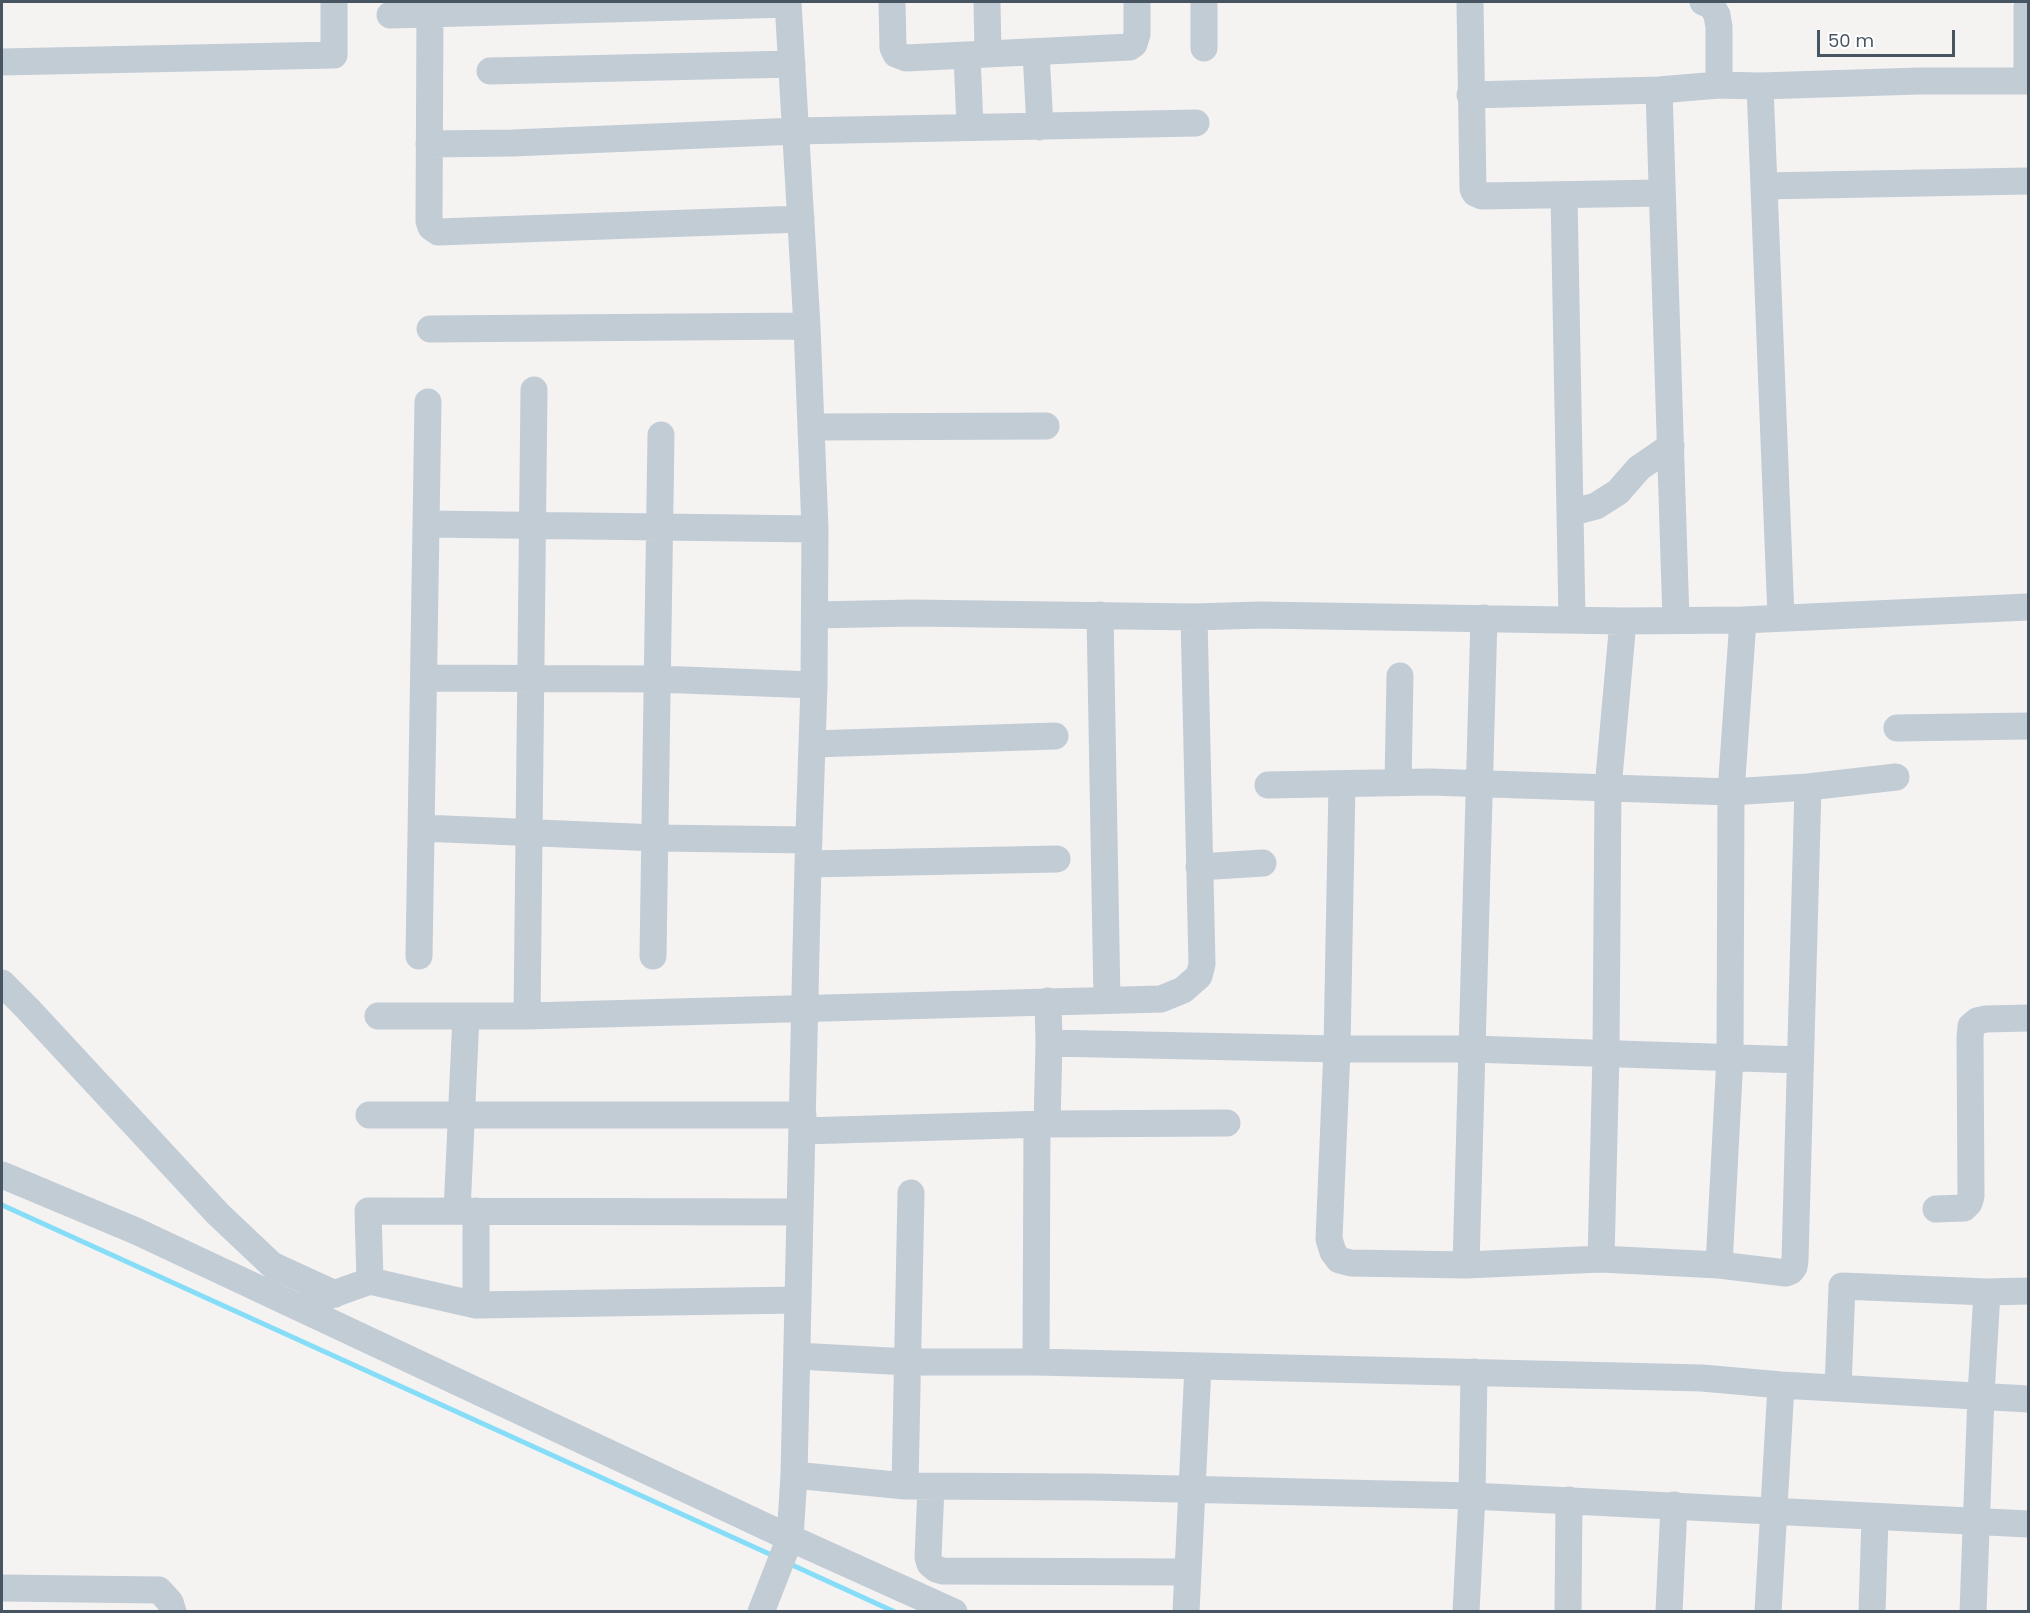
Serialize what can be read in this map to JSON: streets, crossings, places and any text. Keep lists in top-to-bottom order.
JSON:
{
  "scale_bar": "50 m"
}
